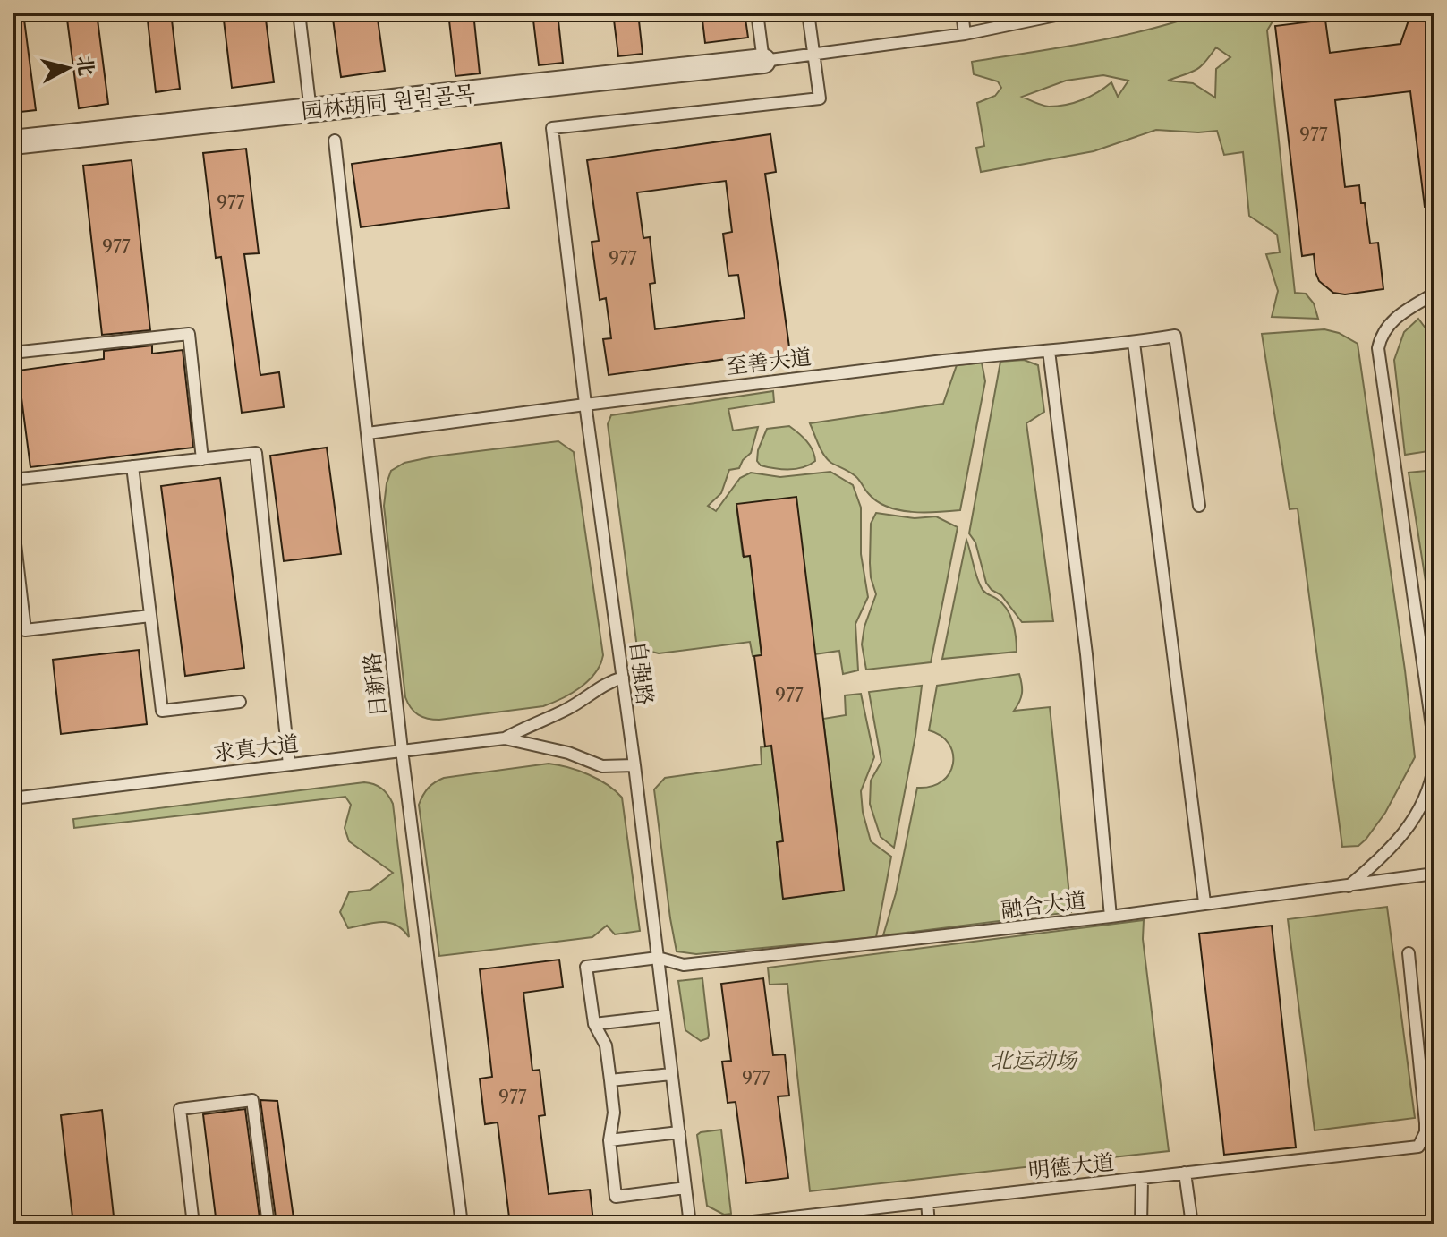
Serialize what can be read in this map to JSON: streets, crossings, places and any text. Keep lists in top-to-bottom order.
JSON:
{
  "streets": {
    "street": ["园林胡同 원림골목"],
    "lane": [
      "至善大道",
      "自强路",
      "日新路",
      "求真大道",
      "融合大道",
      "明德大道"
    ]
  },
  "crossings": [
    ["至善大道", "自强路"],
    ["至善大道", "日新路"],
    ["自强路", "融合大道"],
    ["日新路", "求真大道"]
  ],
  "parks": ["北运动场"],
  "house_numbers": [
    "977",
    "977",
    "977",
    "977",
    "977",
    "977",
    "977"
  ],
  "north": "right"
}
